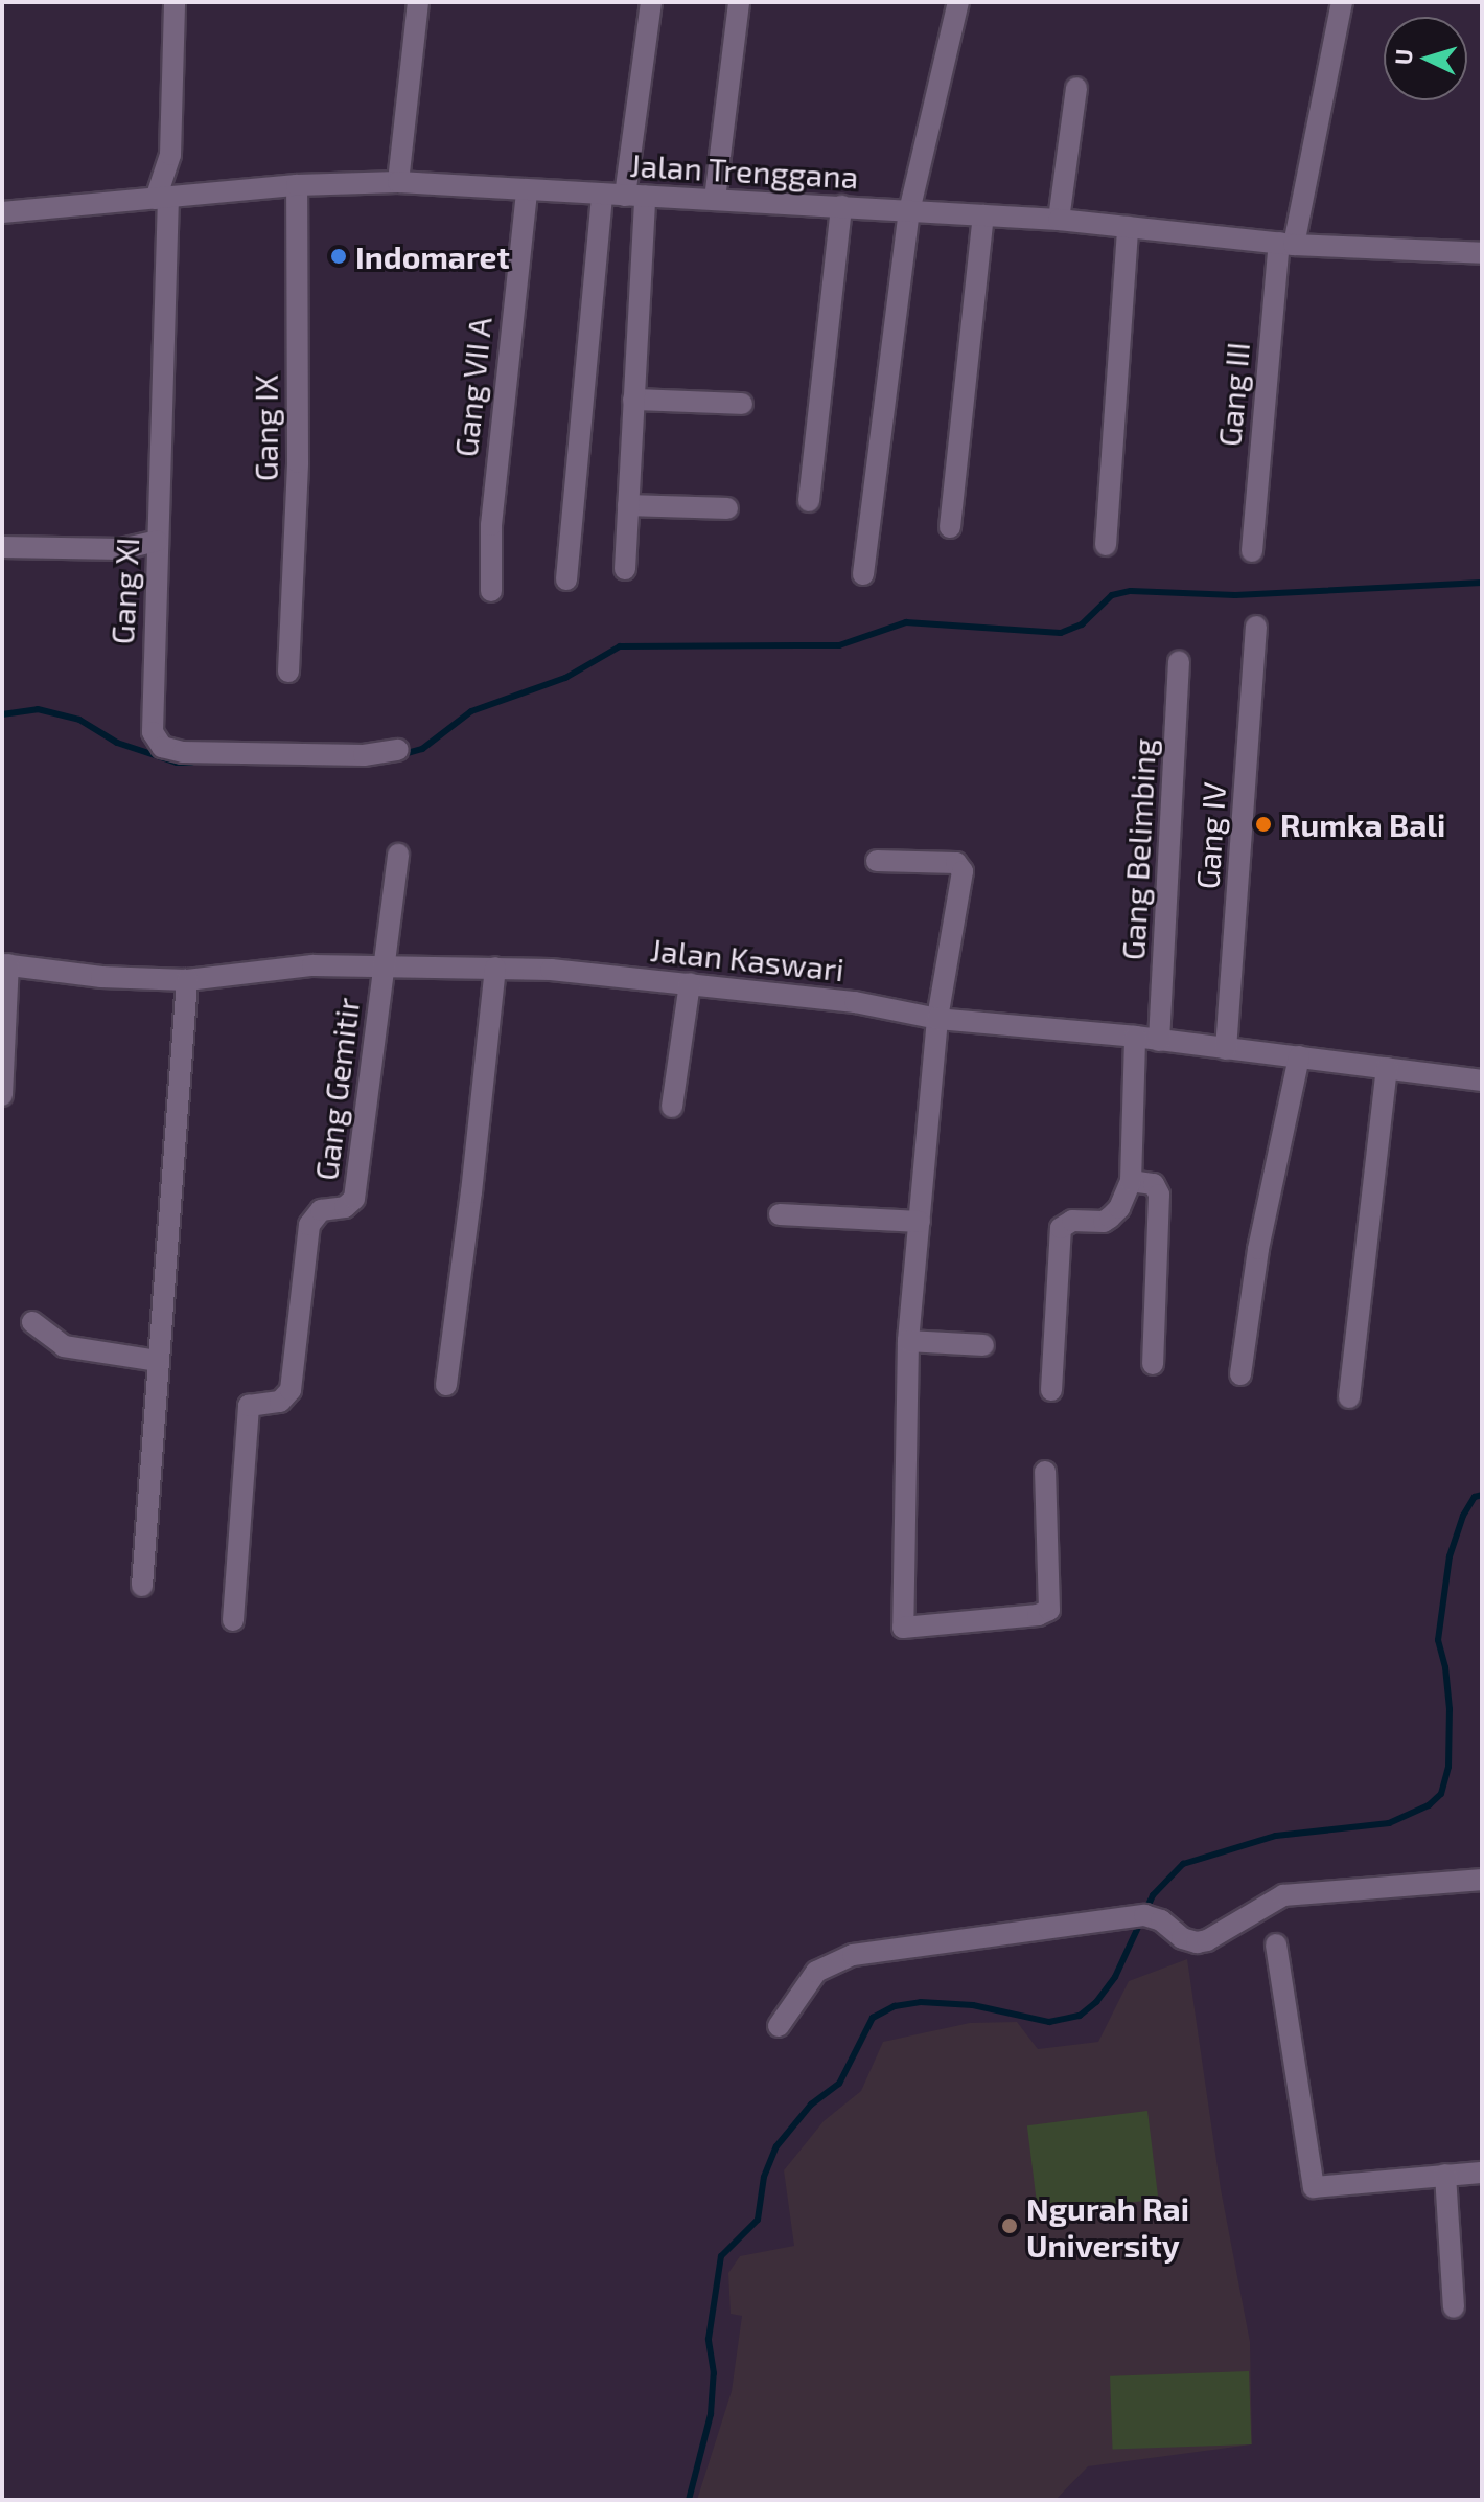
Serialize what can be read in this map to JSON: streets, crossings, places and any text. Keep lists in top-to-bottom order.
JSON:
{
  "streets": {
    "street": [
      "Jalan Trenggana",
      "Gang VII A",
      "Gang III",
      "Gang IX",
      "Gang XI",
      "Gang IV",
      "Gang Belimbing",
      "Jalan Kaswari",
      "Gang Gemitir"
    ]
  },
  "crossings": [
    ["Jalan Trenggana", "Gang VII A"],
    ["Jalan Trenggana", "Gang III"],
    ["Jalan Trenggana", "Gang IX"],
    ["Jalan Trenggana", "Gang XI"],
    ["Gang IV", "Jalan Kaswari"],
    ["Gang Belimbing", "Jalan Kaswari"],
    ["Jalan Kaswari", "Gang Gemitir"]
  ],
  "places": ["Indomaret", "Rumka Bali", "Ngurah Rai University"],
  "north": "left"
}
